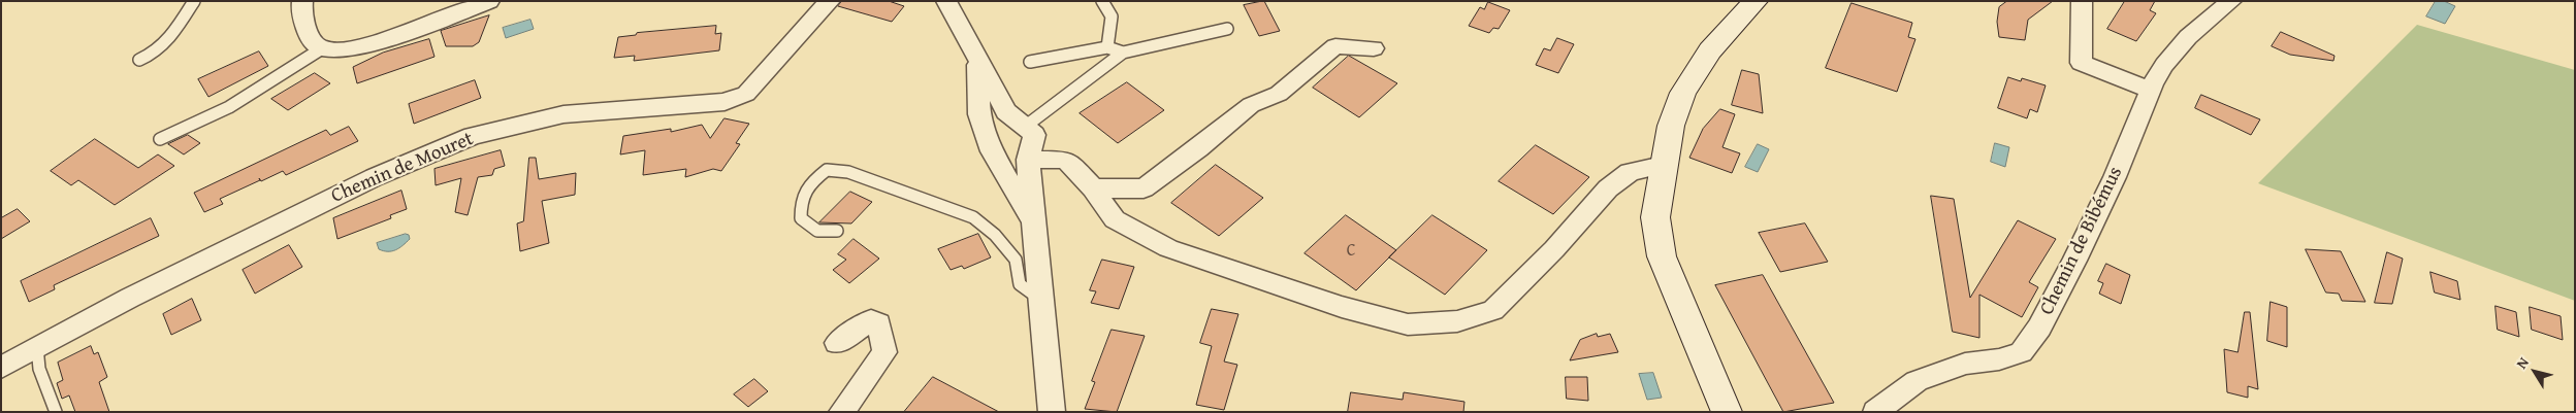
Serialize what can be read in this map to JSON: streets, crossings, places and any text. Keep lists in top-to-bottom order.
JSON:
{
  "streets": {
    "street": ["Chemin de Mouret", "Chemin de Bibémus"]
  },
  "house_numbers": ["C"],
  "north": "top left"
}
